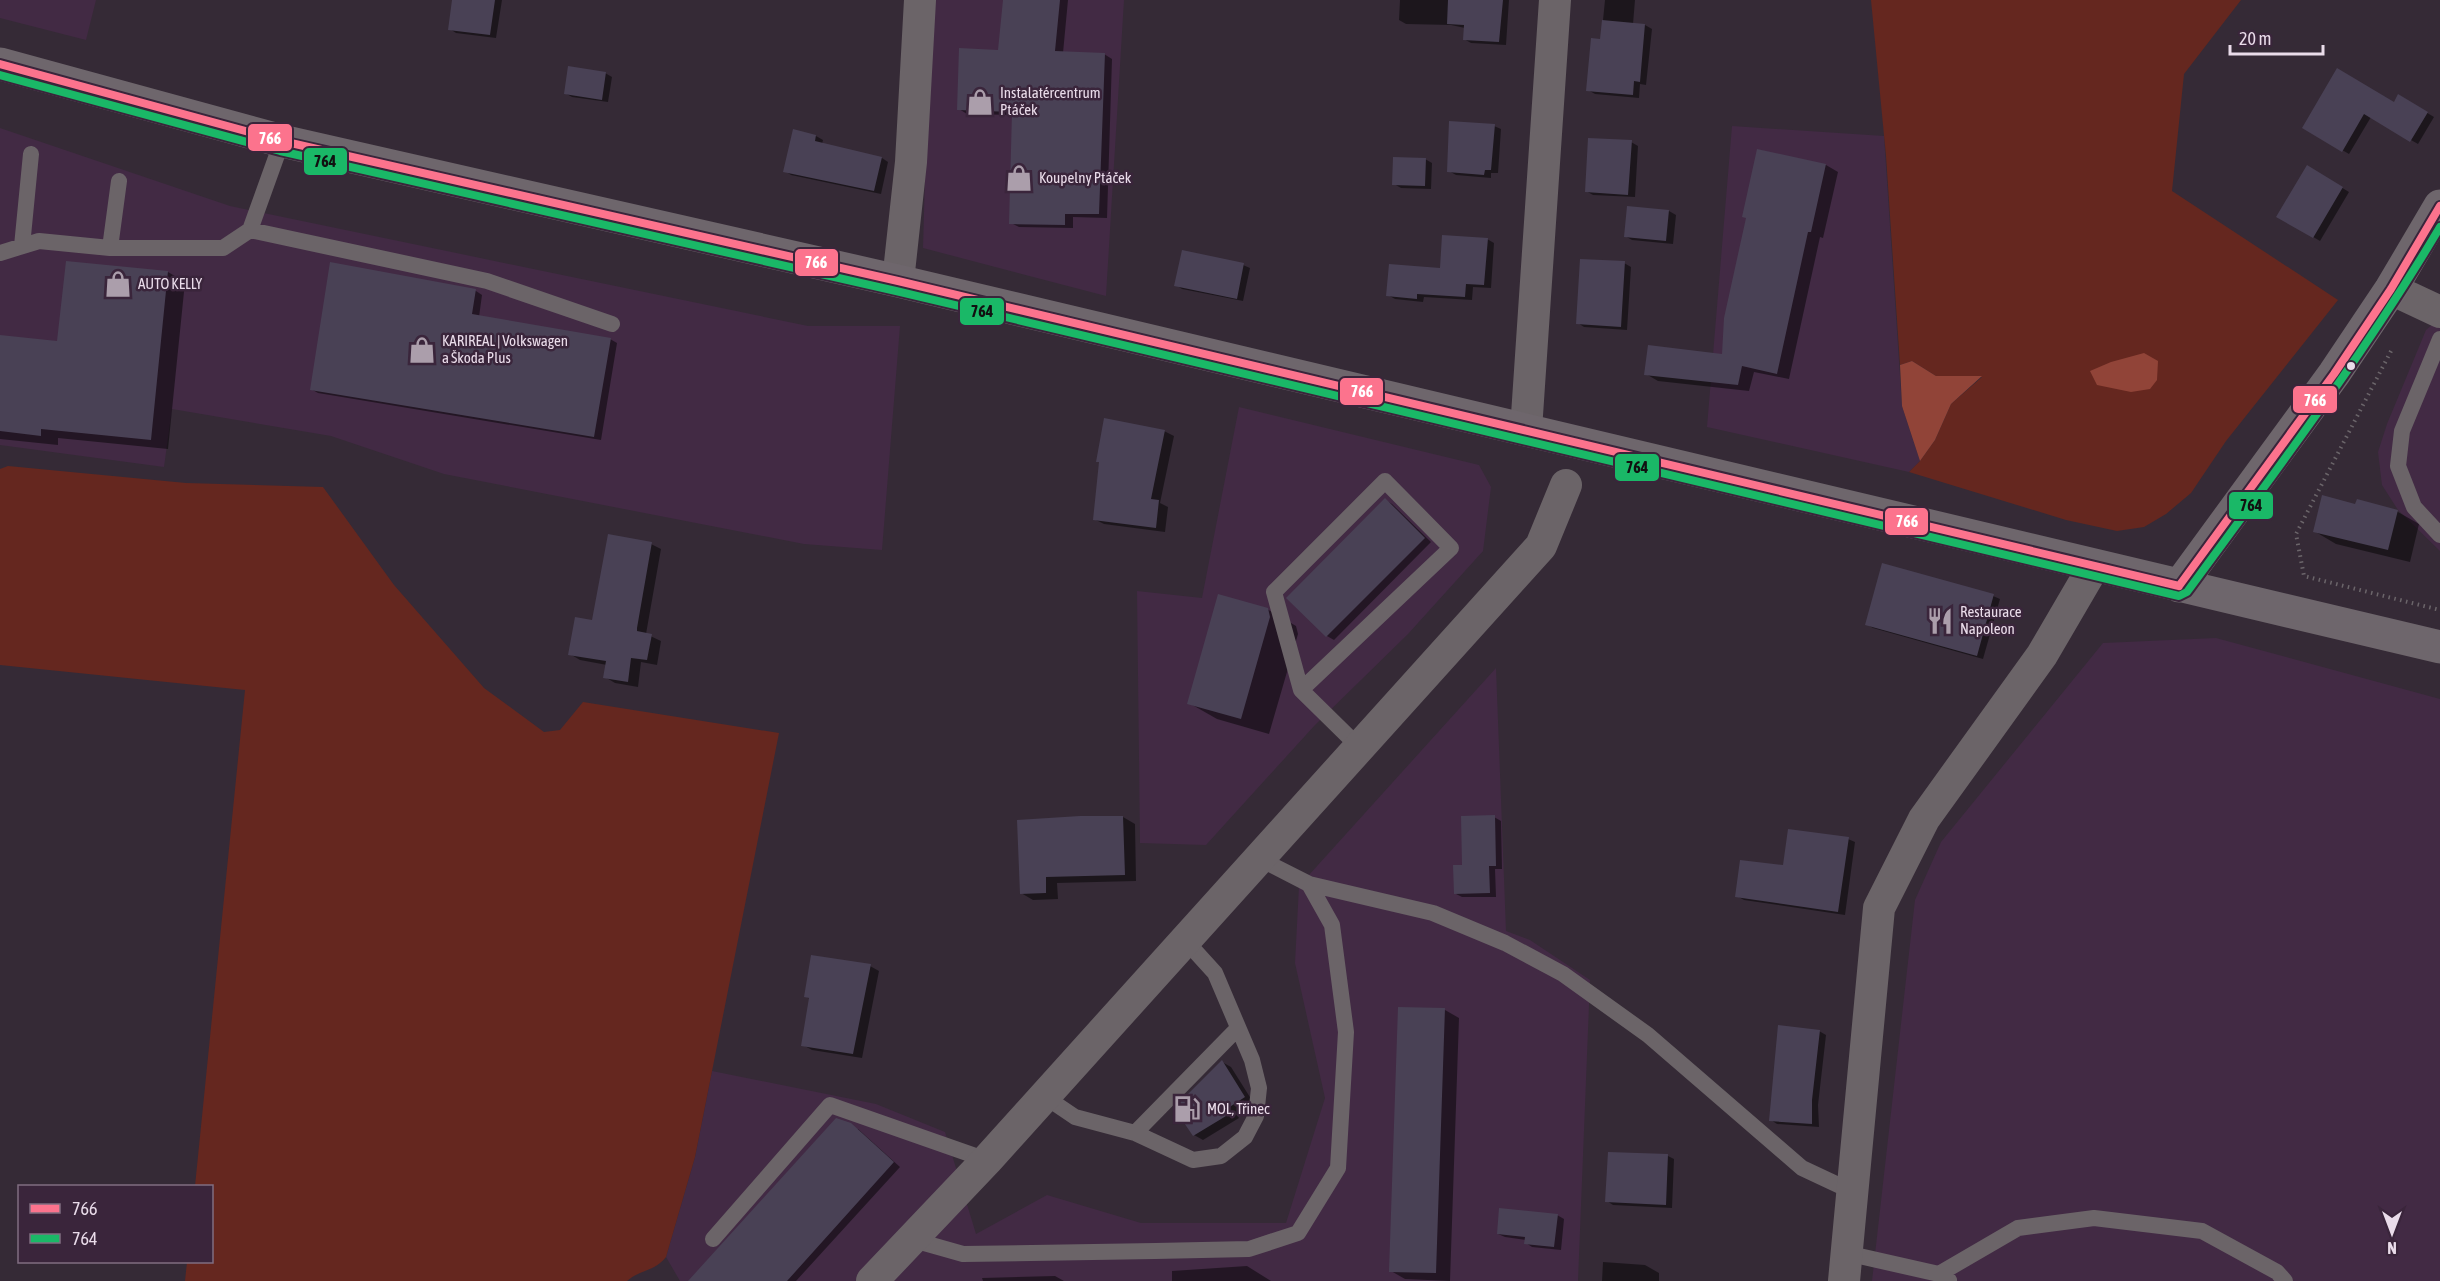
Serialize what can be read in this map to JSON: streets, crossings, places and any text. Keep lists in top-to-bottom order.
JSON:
{
  "places": {
    "shop": [
      "Instalatércentrum Ptáček",
      "Koupelny Ptáček",
      "AUTO KELLY",
      "KARIREAL | Volkswagen a Škoda Plus"
    ],
    "restaurant": ["Restaurace Napoleon"],
    "fuel station": ["MOL, Třinec"]
  },
  "lines": ["transit line 766", "transit line 764"],
  "legend": ["766", "764"],
  "scale_bar": "20 m",
  "north": "bottom"
}
